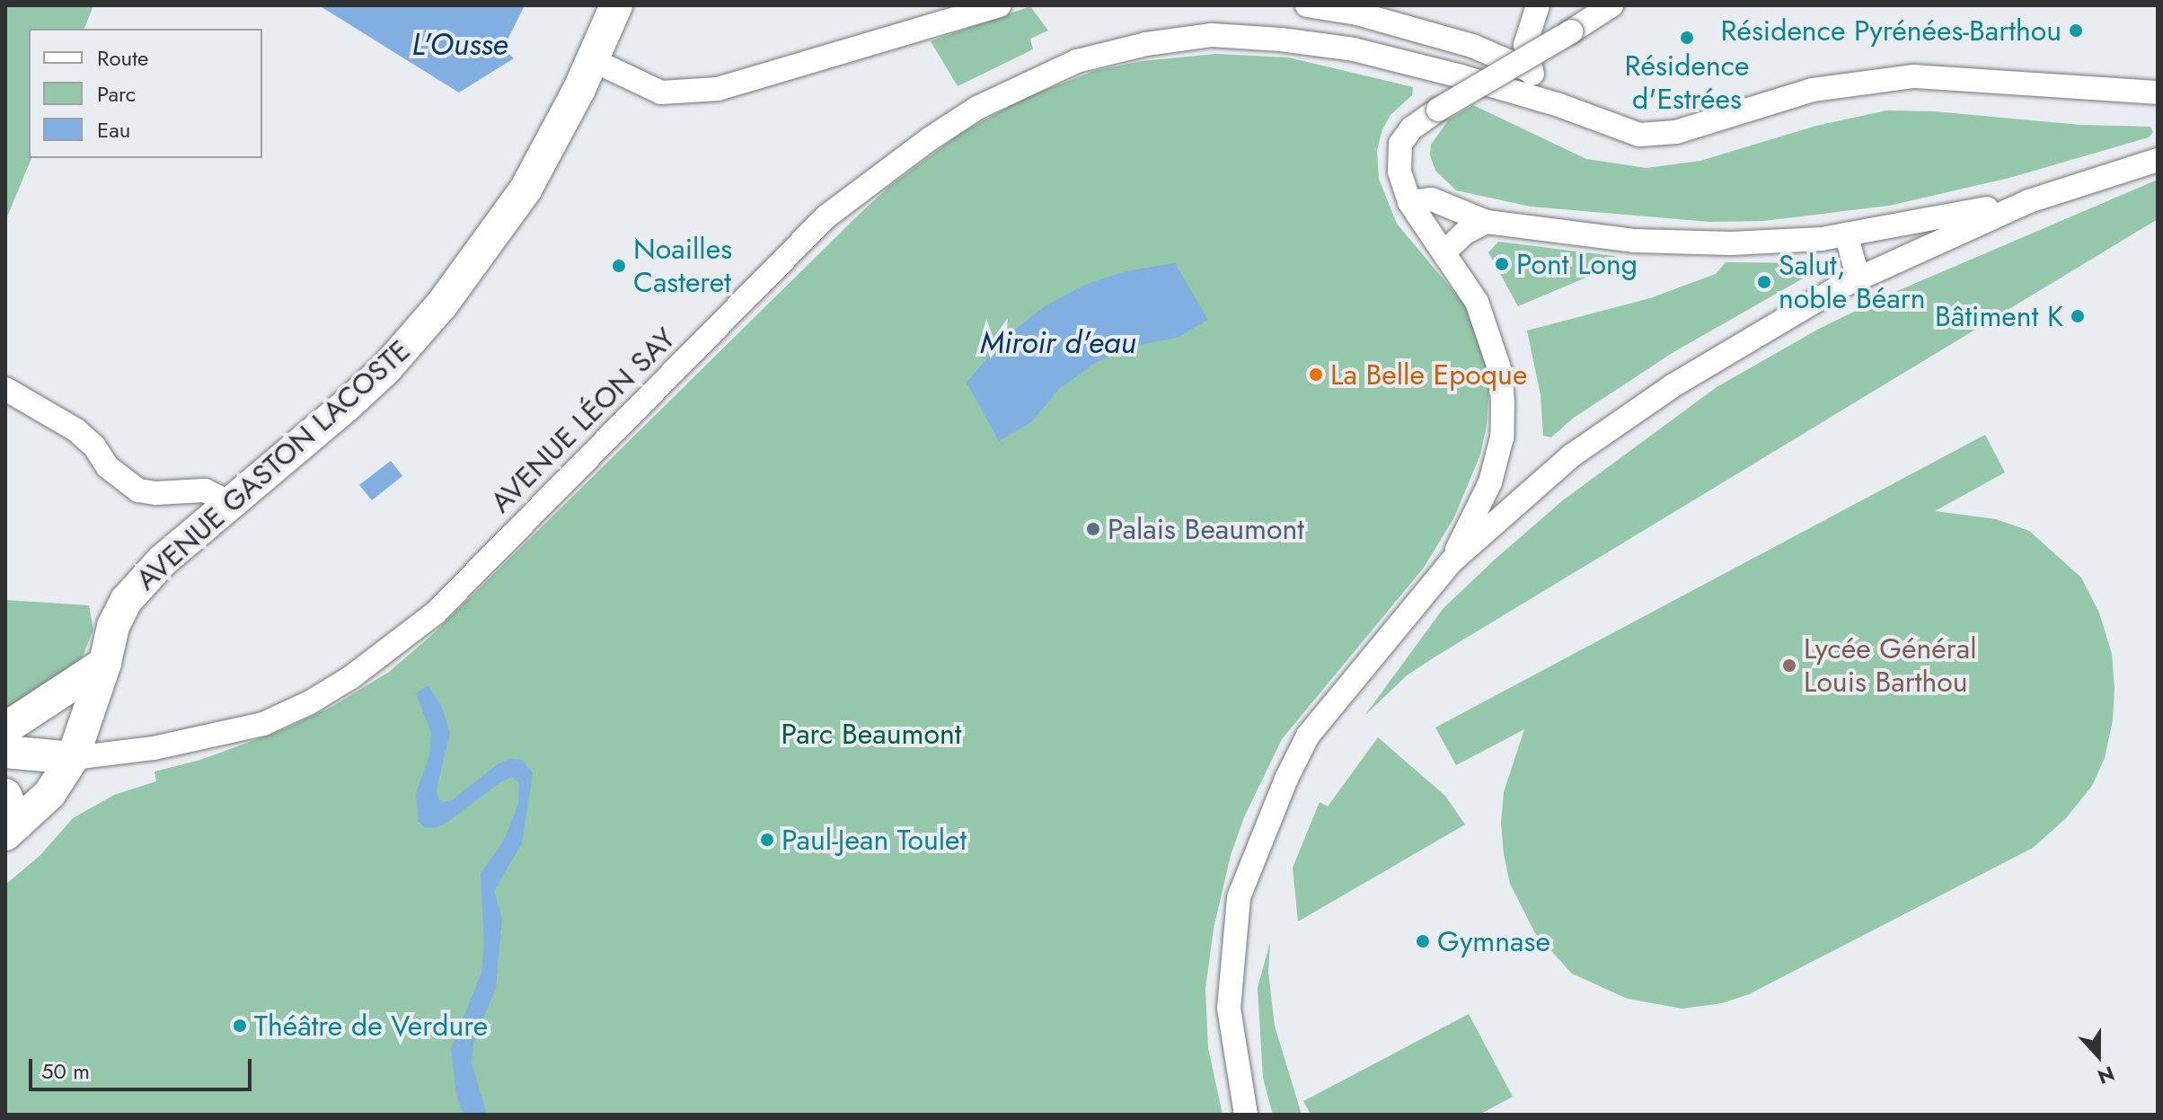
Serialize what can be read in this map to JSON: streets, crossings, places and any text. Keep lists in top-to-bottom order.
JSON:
{
  "streets": {
    "main road": ["AVENUE GASTON LACOSTE"],
    "street": ["AVENUE LÉON SAY"]
  },
  "crossings": [
    ["AVENUE LÉON SAY", "AVENUE GASTON LACOSTE"]
  ],
  "water": ["L'Ousse", "Miroir d'eau"],
  "parks": ["Parc Beaumont"],
  "places": [
    "Résidence Pyrénées-Barthou",
    "Résidence d'Estrées",
    "Pont Long",
    "Noailles Casteret",
    "Salut, noble Béarn",
    "Bâtiment K",
    "La Belle Epoque",
    "Palais Beaumont",
    "Lycée Général Louis Barthou",
    "Paul-Jean Toulet",
    "Gymnase",
    "Théâtre de Verdure"
  ],
  "legend": ["Route", "Parc", "Eau"],
  "scale_bar": "50 m",
  "north": "bottom"
}
